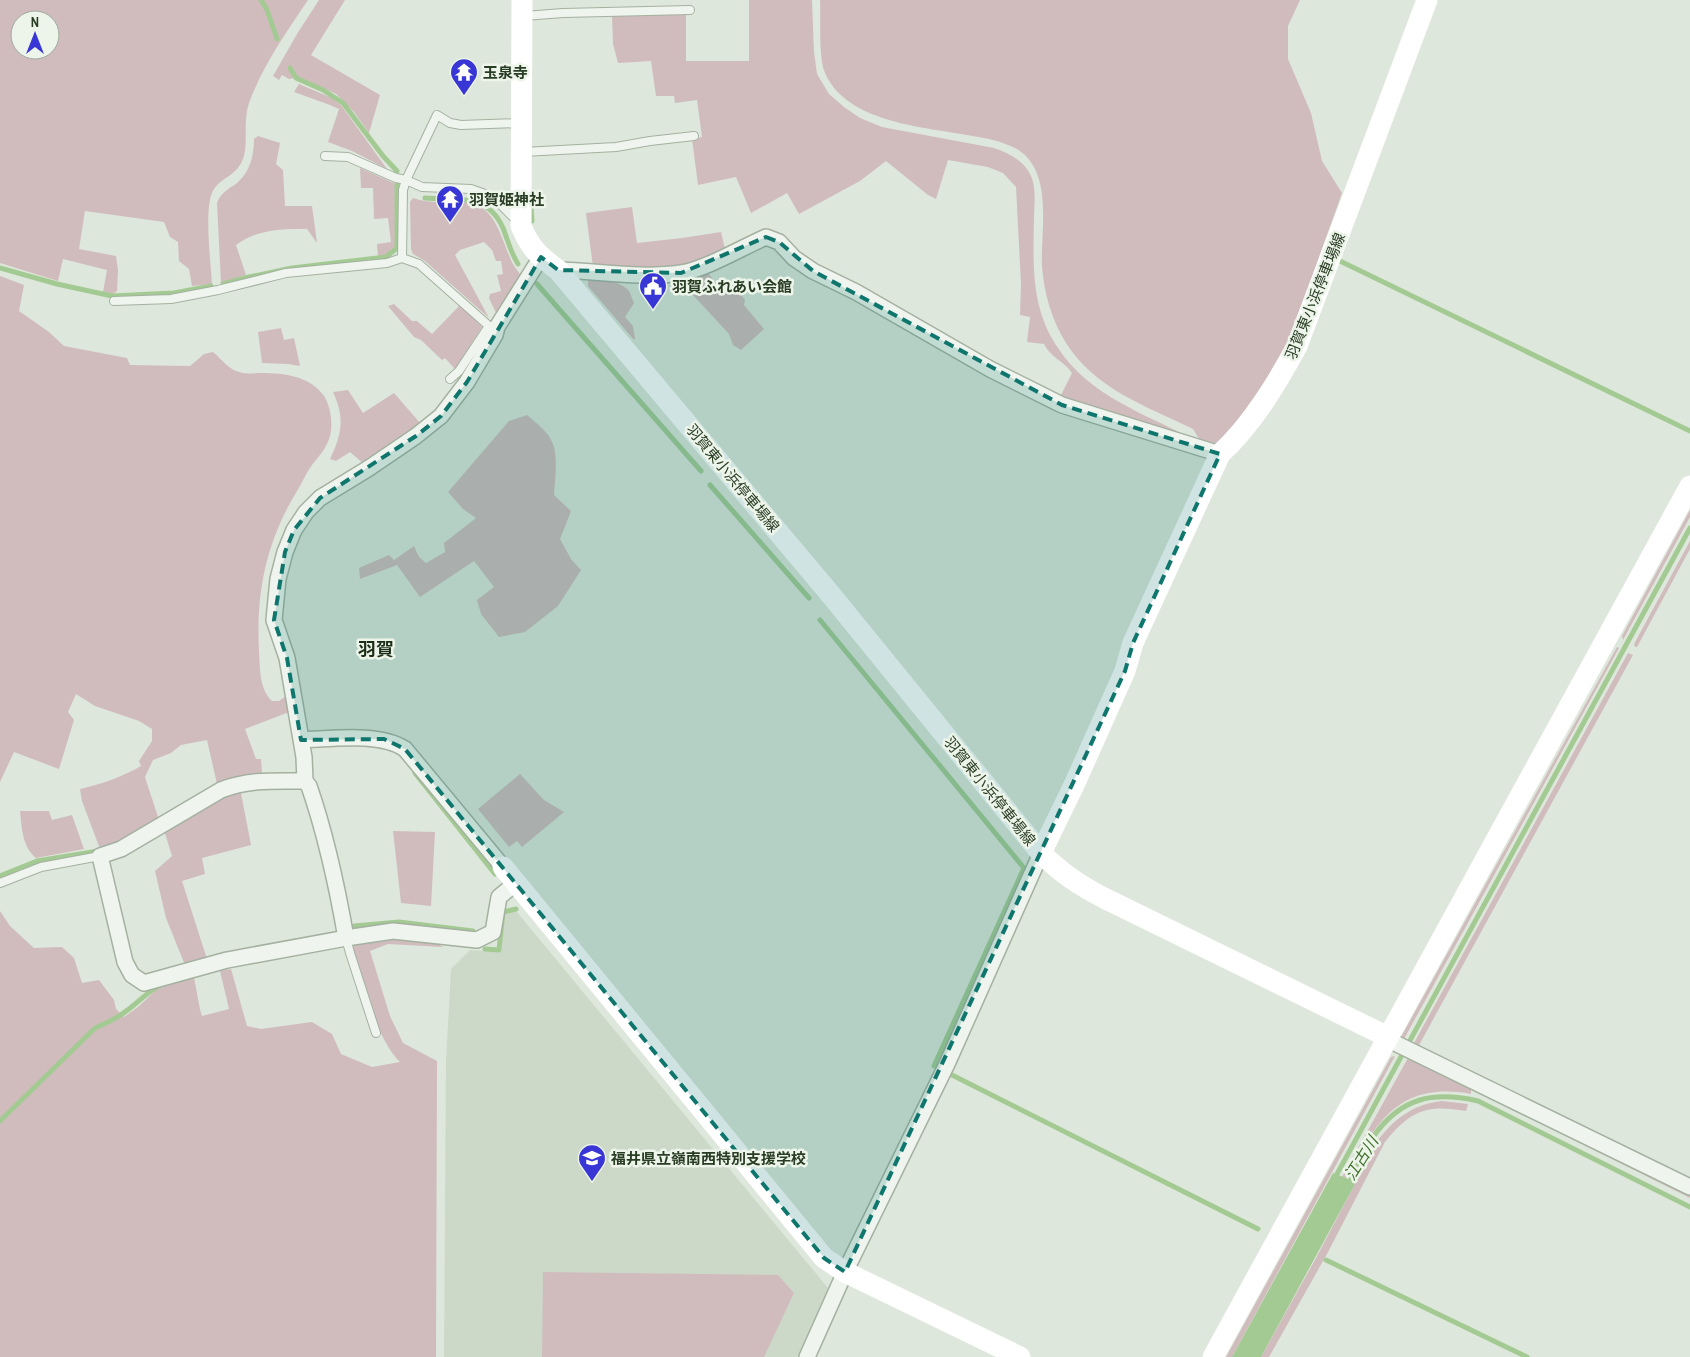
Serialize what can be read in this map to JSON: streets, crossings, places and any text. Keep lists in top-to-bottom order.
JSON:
{
  "streets": {
    "street": ["羽賀東小浜停車場線"]
  },
  "districts": ["羽賀"],
  "water": ["江古川"],
  "places": {
    "temple": ["玉泉寺", "羽賀姫神社"],
    "public building": ["羽賀ふれあい会館"],
    "school or university": ["福井県立嶺南西特別支援学校"]
  },
  "north": "top"
}
